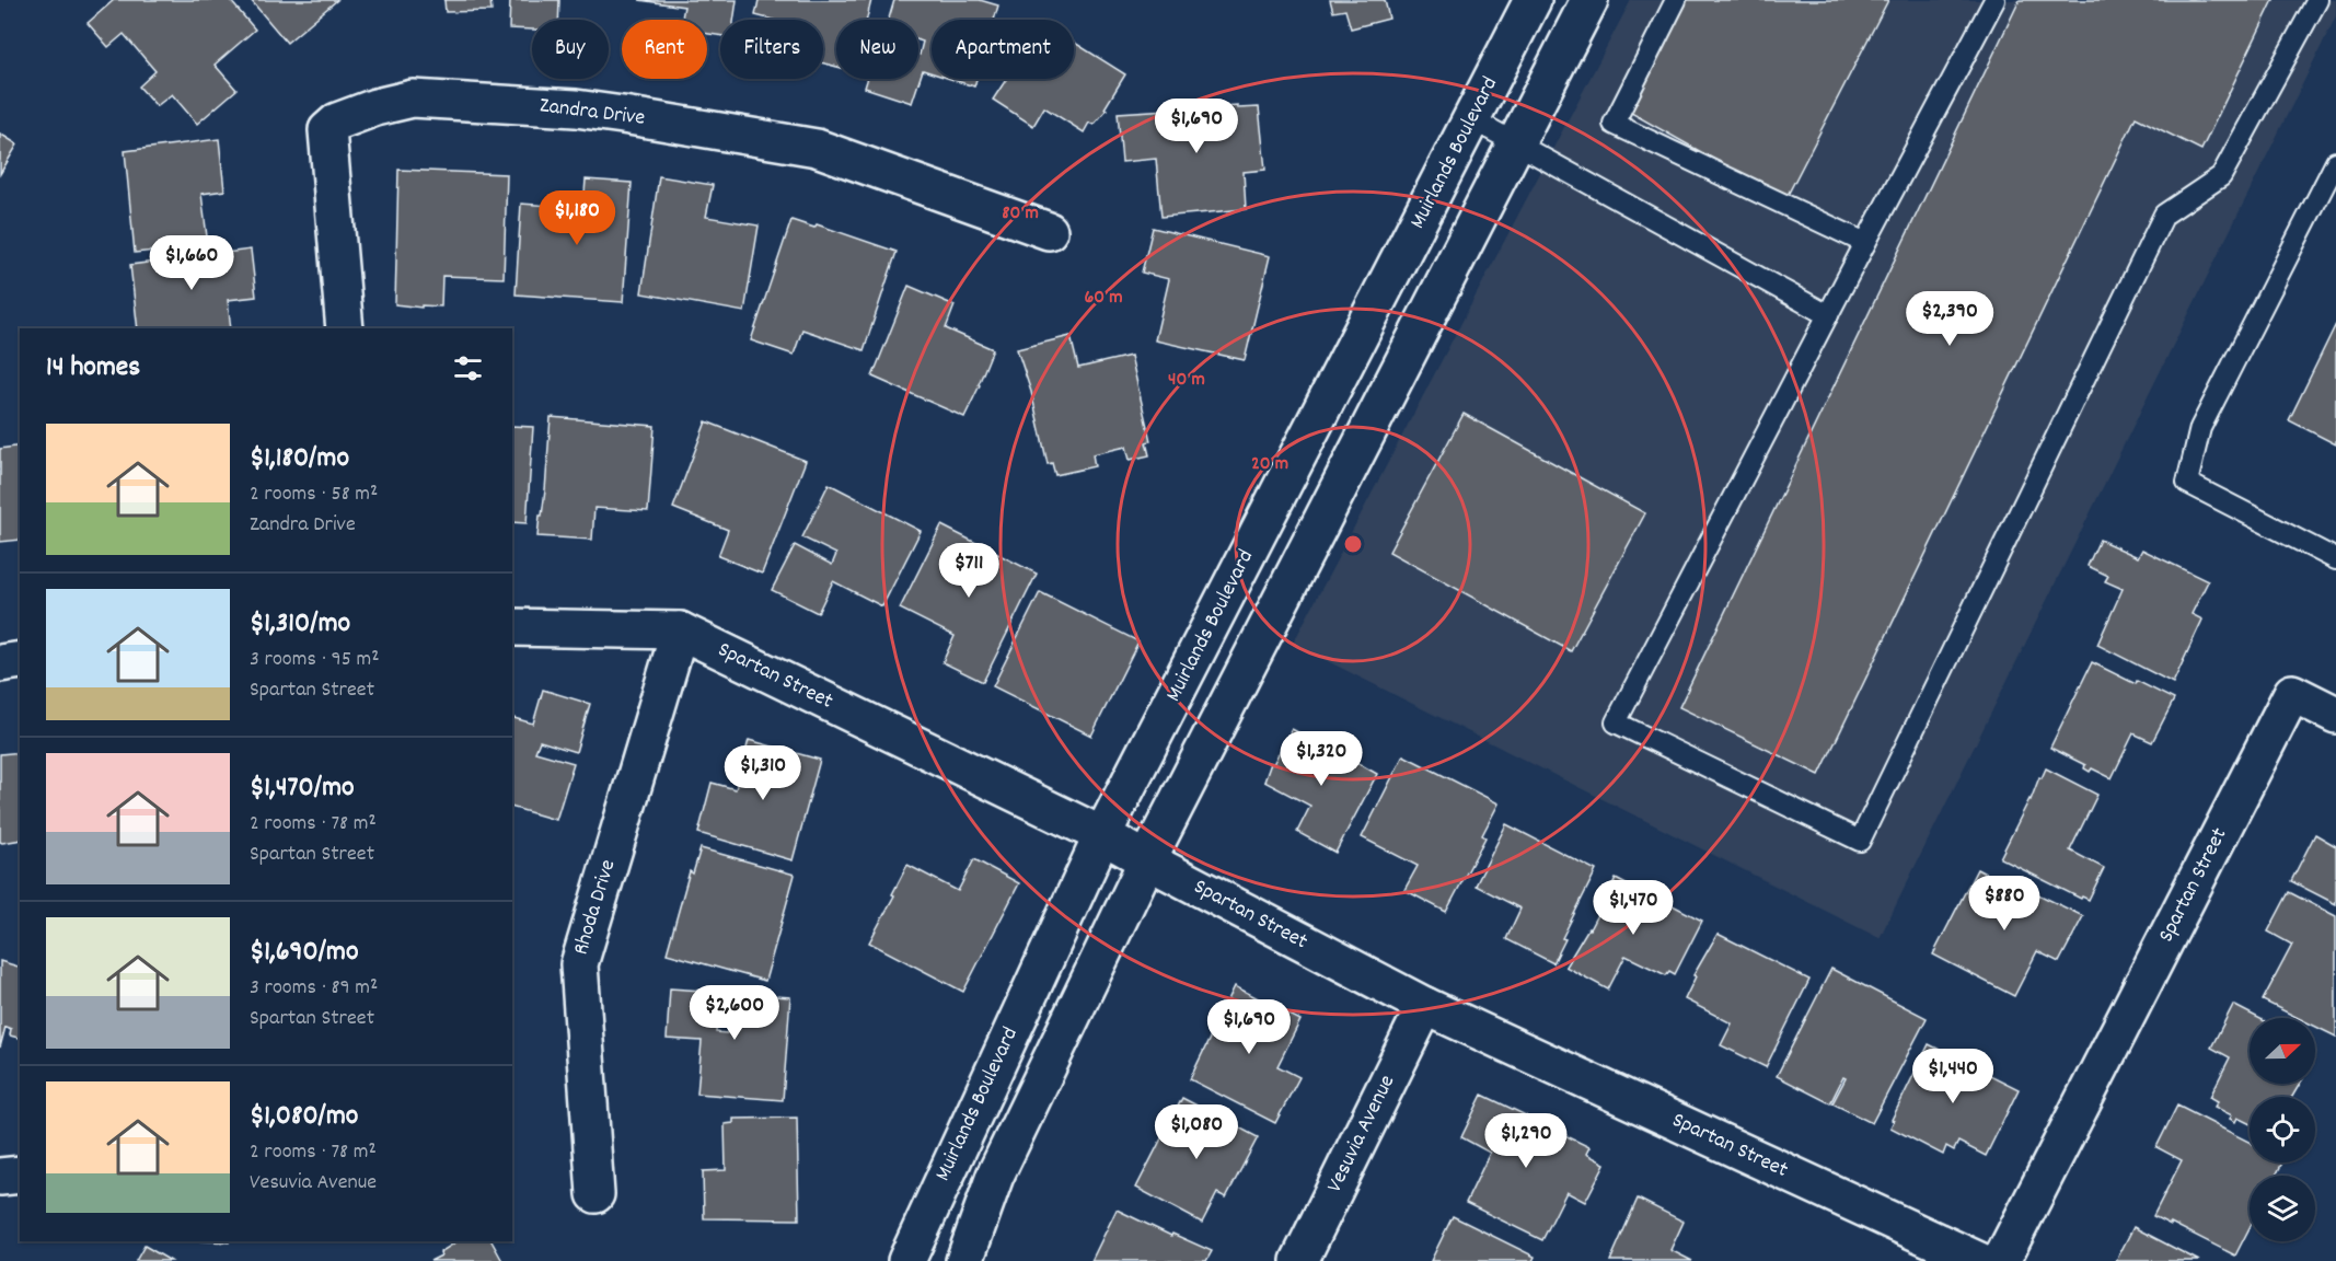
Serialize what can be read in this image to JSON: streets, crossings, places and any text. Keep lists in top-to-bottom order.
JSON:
{
  "streets": {
    "street": [
      "Zandra Drive",
      "Muirlands Boulevard",
      "Spartan Street",
      "Rhoda Drive",
      "Vesuvia Avenue"
    ]
  },
  "crossings": [
    ["Muirlands Boulevard", "Spartan Street"],
    ["Spartan Street", "Rhoda Drive"],
    ["Spartan Street", "Vesuvia Avenue"]
  ],
  "north": "right",
  "page": {
    "chip": [
      "Buy",
      "Rent",
      "Filters",
      "New",
      "Apartment"
    ],
    "price": [
      "$1,690",
      "$1,180",
      "$1,660",
      "$2,390",
      "$711",
      "$1,320",
      "$1,310",
      "$880",
      "$1,470",
      "$2,600",
      "$1,690",
      "$1,440",
      "$1,080",
      "$1,290"
    ],
    "heading": "14 homes",
    "list": [
      {
        "name": "$1,180/mo",
        "note": "2 rooms · 58 m² · Zandra Drive"
      },
      {
        "name": "$1,310/mo",
        "note": "3 rooms · 95 m² · Spartan Street"
      },
      {
        "name": "$1,470/mo",
        "note": "2 rooms · 78 m² · Spartan Street"
      },
      {
        "name": "$1,690/mo",
        "note": "3 rooms · 89 m² · Spartan Street"
      },
      {
        "name": "$1,080/mo",
        "note": "2 rooms · 78 m² · Vesuvia Avenue"
      }
    ]
  },
  "rings": [
    "80 m",
    "60 m",
    "40 m",
    "20 m"
  ]
}
